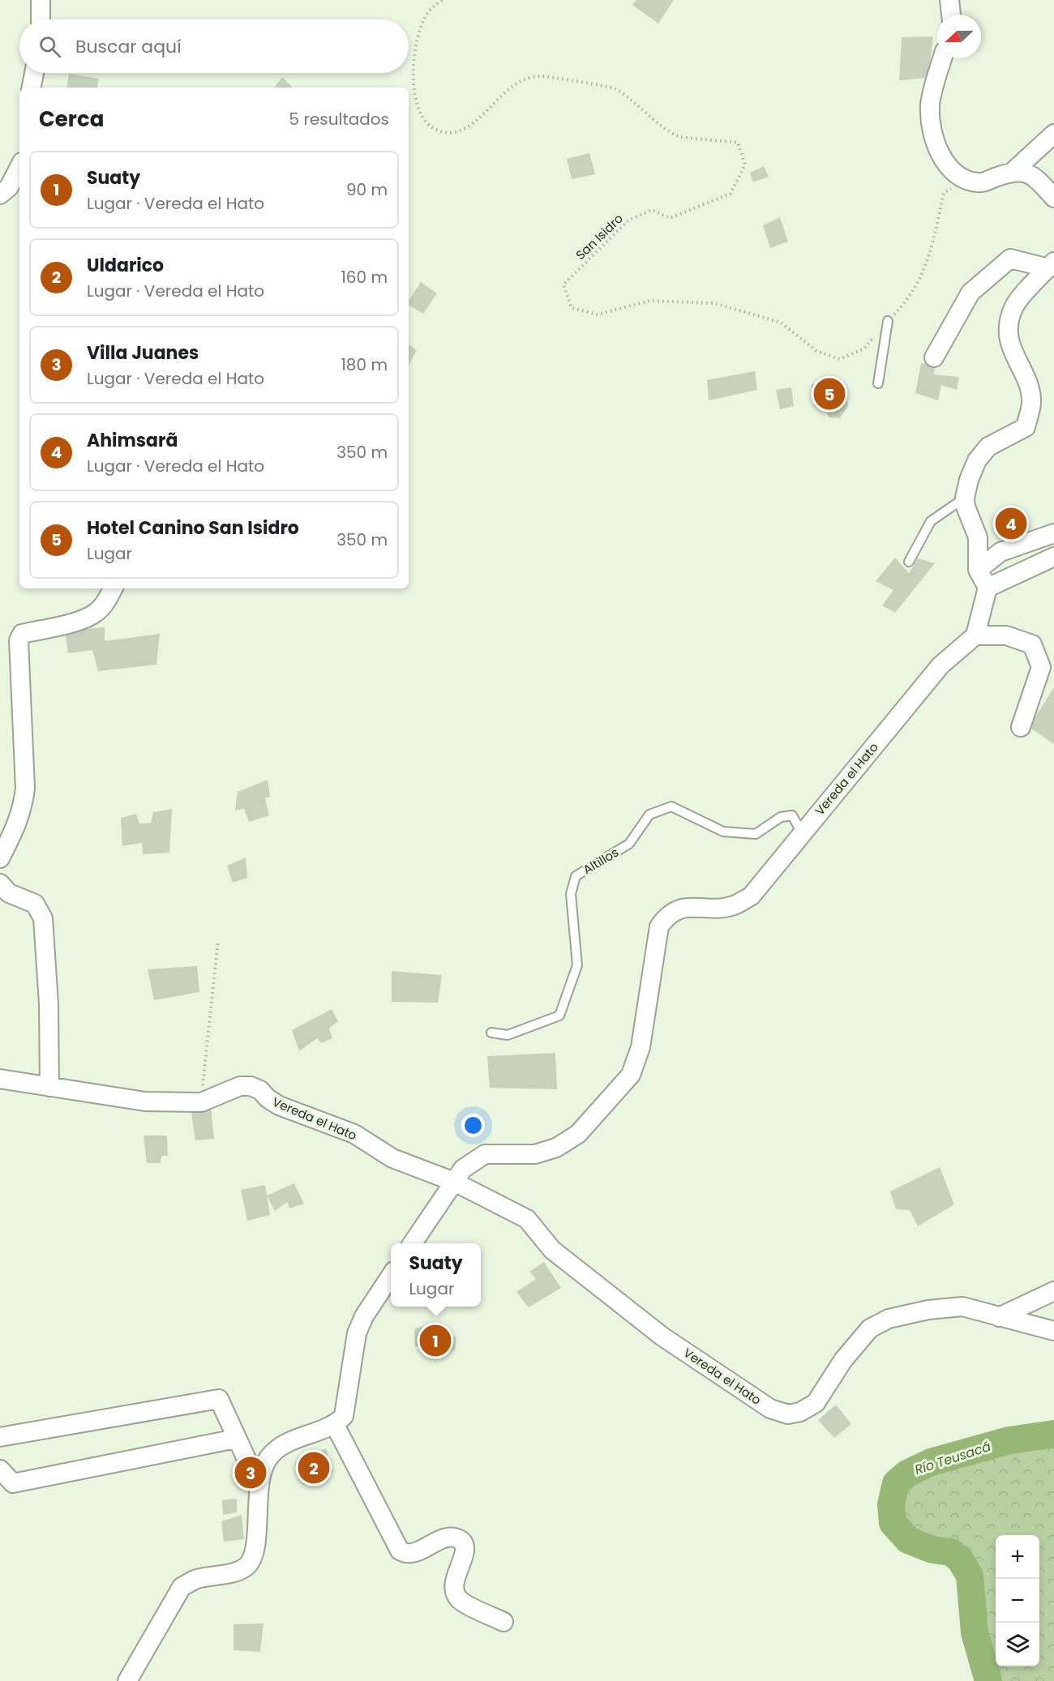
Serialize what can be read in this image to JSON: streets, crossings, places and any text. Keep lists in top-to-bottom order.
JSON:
{
  "streets": {
    "street": ["Vereda el Hato"],
    "lane": ["Altillos"],
    "path": ["San Isidro"]
  },
  "crossings": [
    ["Vereda el Hato", "Altillos"]
  ],
  "water": ["Río Teusacá"],
  "north": "left",
  "page": {
    "search": "Buscar aquí",
    "heading": ["Cerca", "5 resultados"],
    "list": [
      {
        "mark": "1",
        "name": "Suaty",
        "note": "Lugar · Vereda el Hato",
        "value": "90 m"
      },
      {
        "mark": "2",
        "name": "Uldarico",
        "note": "Lugar · Vereda el Hato",
        "value": "160 m"
      },
      {
        "mark": "3",
        "name": "Villa Juanes",
        "note": "Lugar · Vereda el Hato",
        "value": "180 m"
      },
      {
        "mark": "4",
        "name": "Ahimsarã",
        "note": "Lugar · Vereda el Hato",
        "value": "350 m"
      },
      {
        "mark": "5",
        "name": "Hotel Canino San Isidro",
        "note": "Lugar",
        "value": "350 m"
      }
    ],
    "pins": [
      "5",
      "4",
      "1",
      "2",
      "3"
    ],
    "popup": ["Suaty", "Lugar"],
    "map_buttons": ["+", "−"]
  }
}
